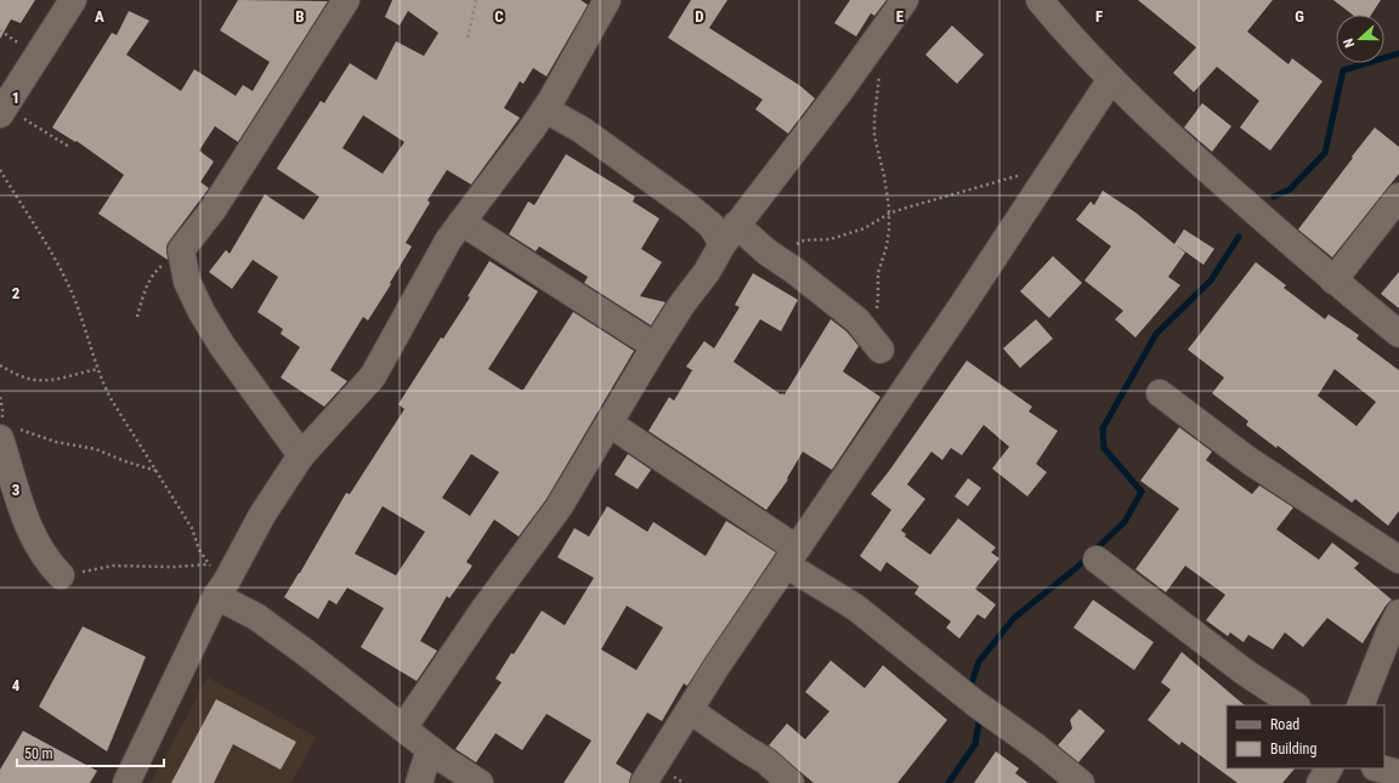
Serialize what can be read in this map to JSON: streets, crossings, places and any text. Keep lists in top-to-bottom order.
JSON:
{
  "legend": ["Road", "Building"],
  "scale_bar": "50 m",
  "north": "left",
  "grid": {
    "columns": [
      "A",
      "B",
      "C",
      "D",
      "E",
      "F",
      "G"
    ],
    "rows": [
      "1",
      "2",
      "3",
      "4"
    ]
  }
}
